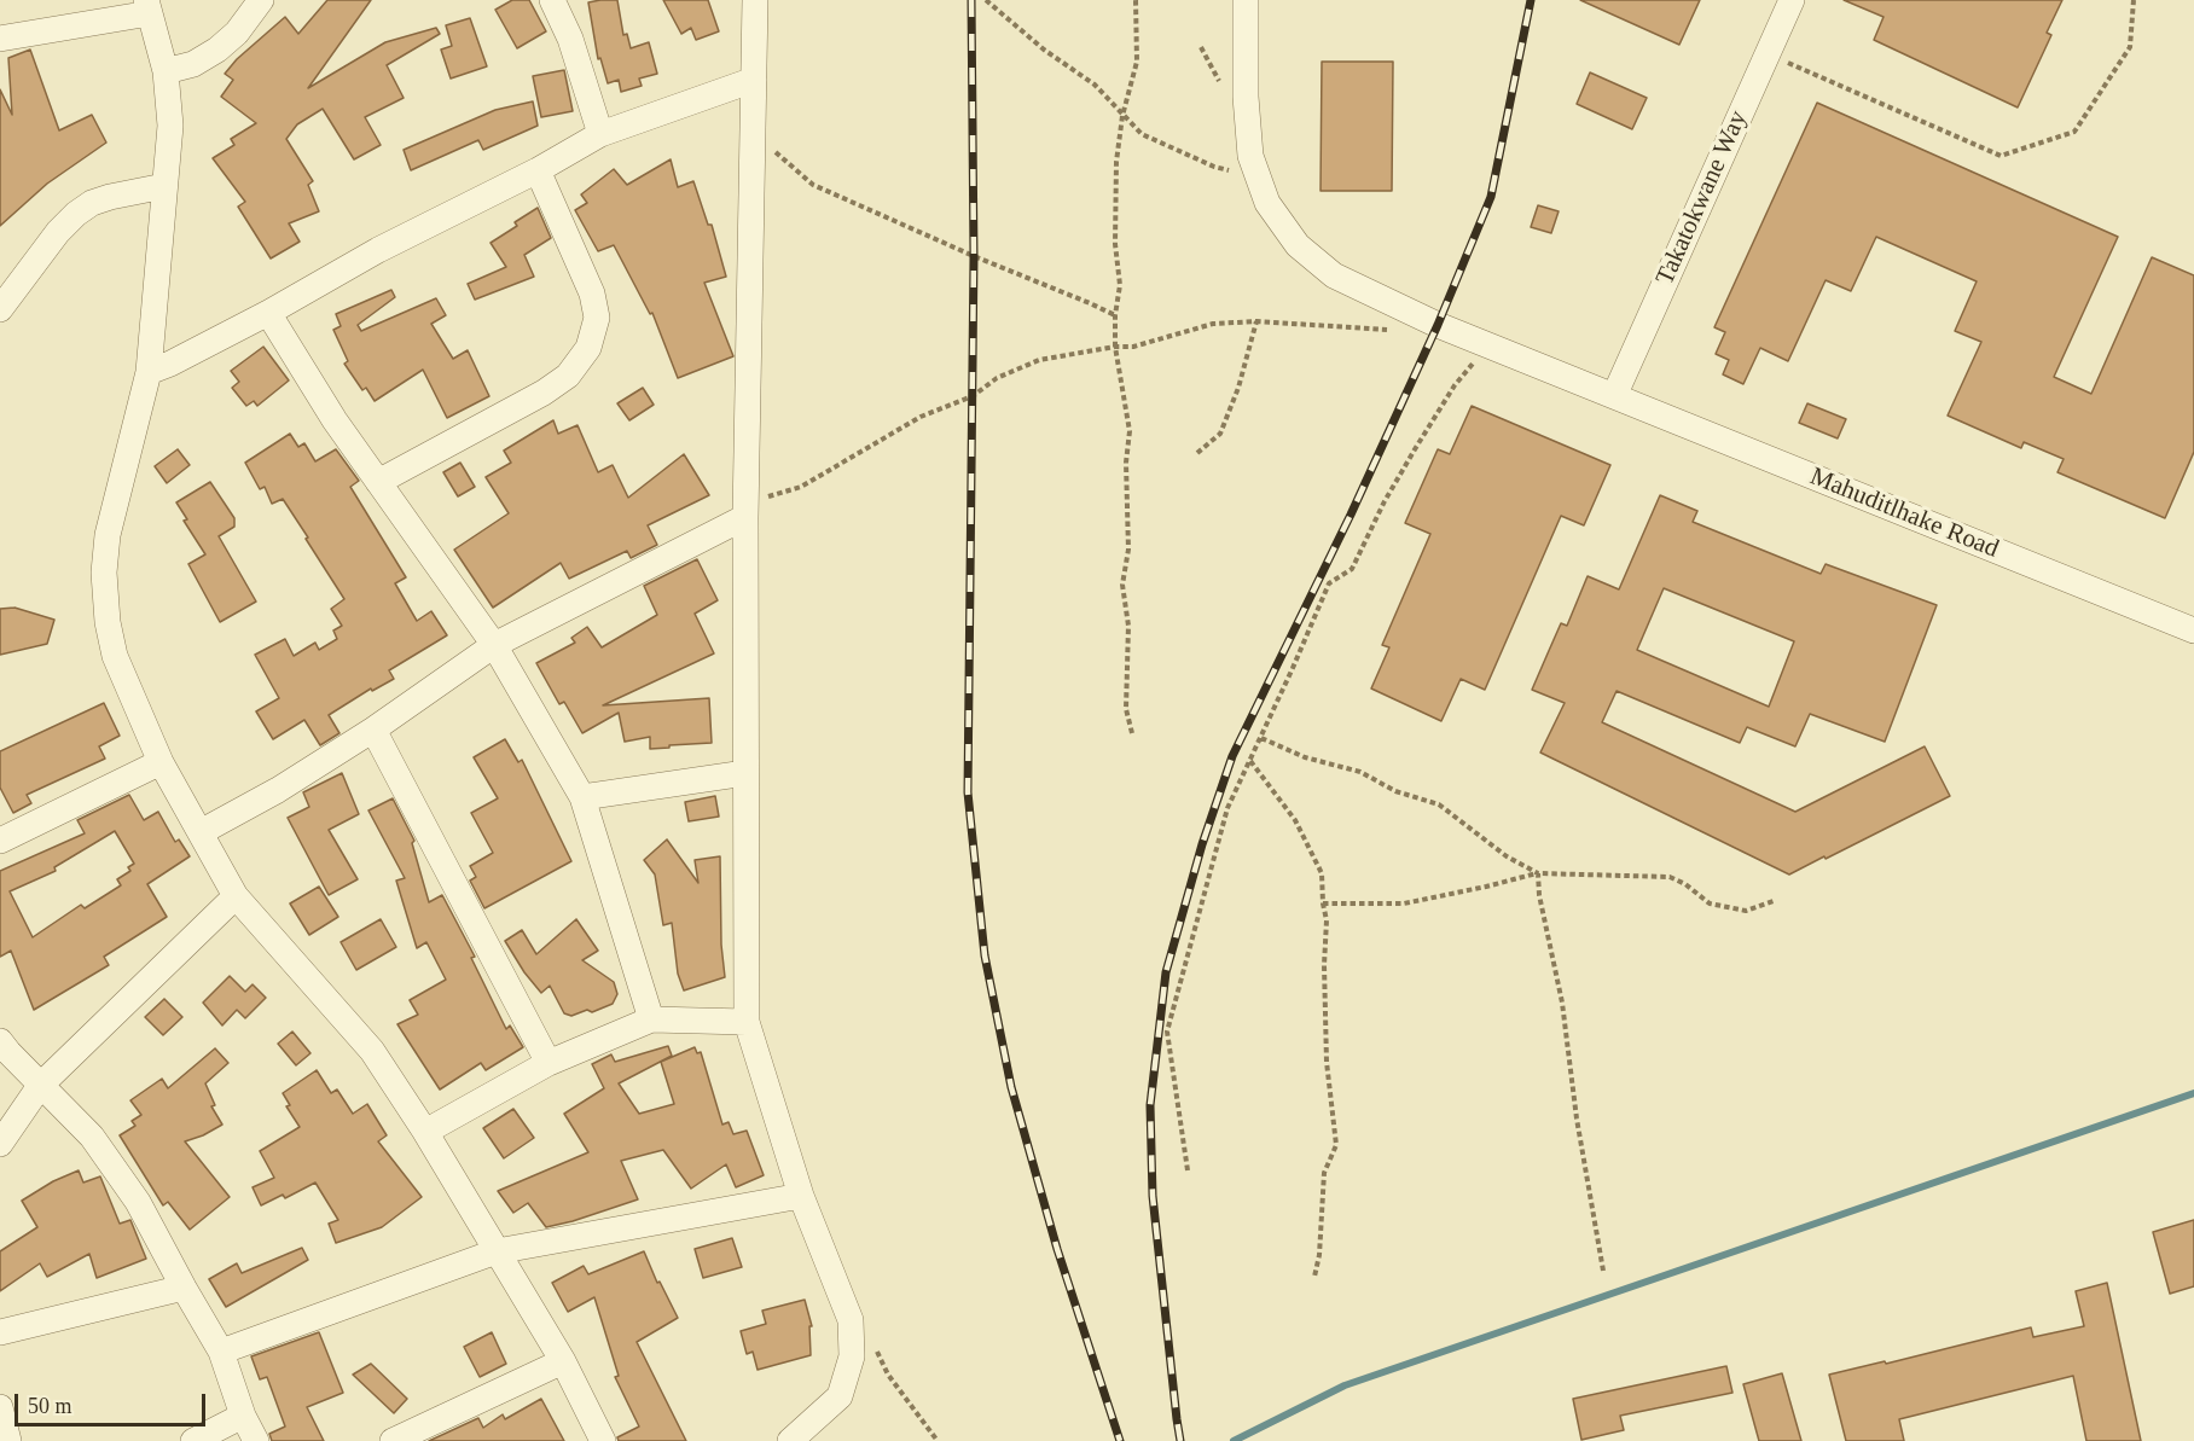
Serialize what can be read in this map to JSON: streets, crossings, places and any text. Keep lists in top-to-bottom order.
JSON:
{
  "streets": {
    "street": ["Takatokwane Way", "Mahuditlhake Road"]
  },
  "crossings": [
    ["Takatokwane Way", "Mahuditlhake Road"]
  ],
  "scale_bar": "50 m"
}
